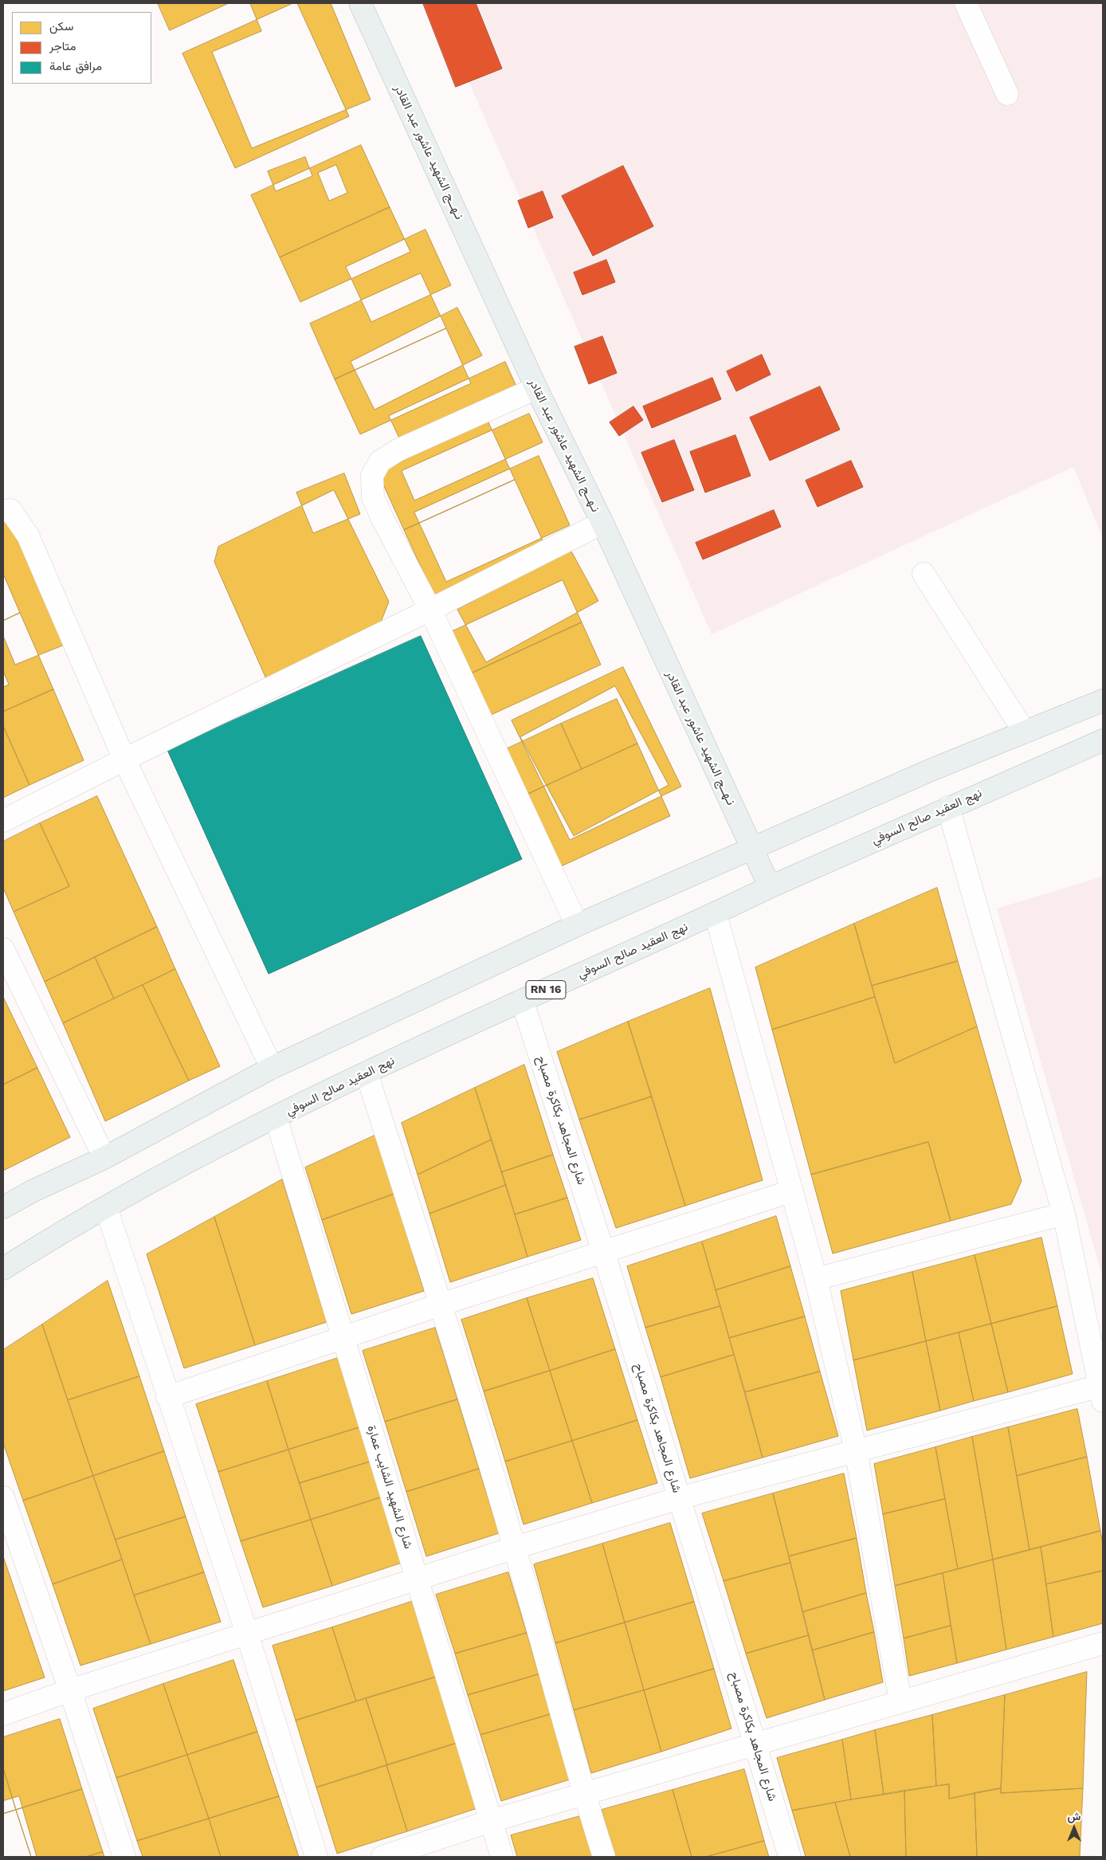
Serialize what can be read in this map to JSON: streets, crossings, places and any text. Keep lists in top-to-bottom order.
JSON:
{
  "streets": {
    "main road": ["نـهــج الشهيد عاشور عبد القادر", "نهج العقيد صالح السوفي", "RN 16"],
    "street": ["شارع المجاهد بكاكرة مصباح", "شارع الشهيد الشايب عمارة"]
  },
  "crossings": [
    ["نـهــج الشهيد عاشور عبد القادر", "نهج العقيد صالح السوفي"],
    ["نهج العقيد صالح السوفي", "شارع المجاهد بكاكرة مصباح"],
    ["نهج العقيد صالح السوفي", "شارع الشهيد الشايب عمارة"]
  ],
  "legend": ["سكن", "متاجر", "مرافق عامة"],
  "north": "top"
}
